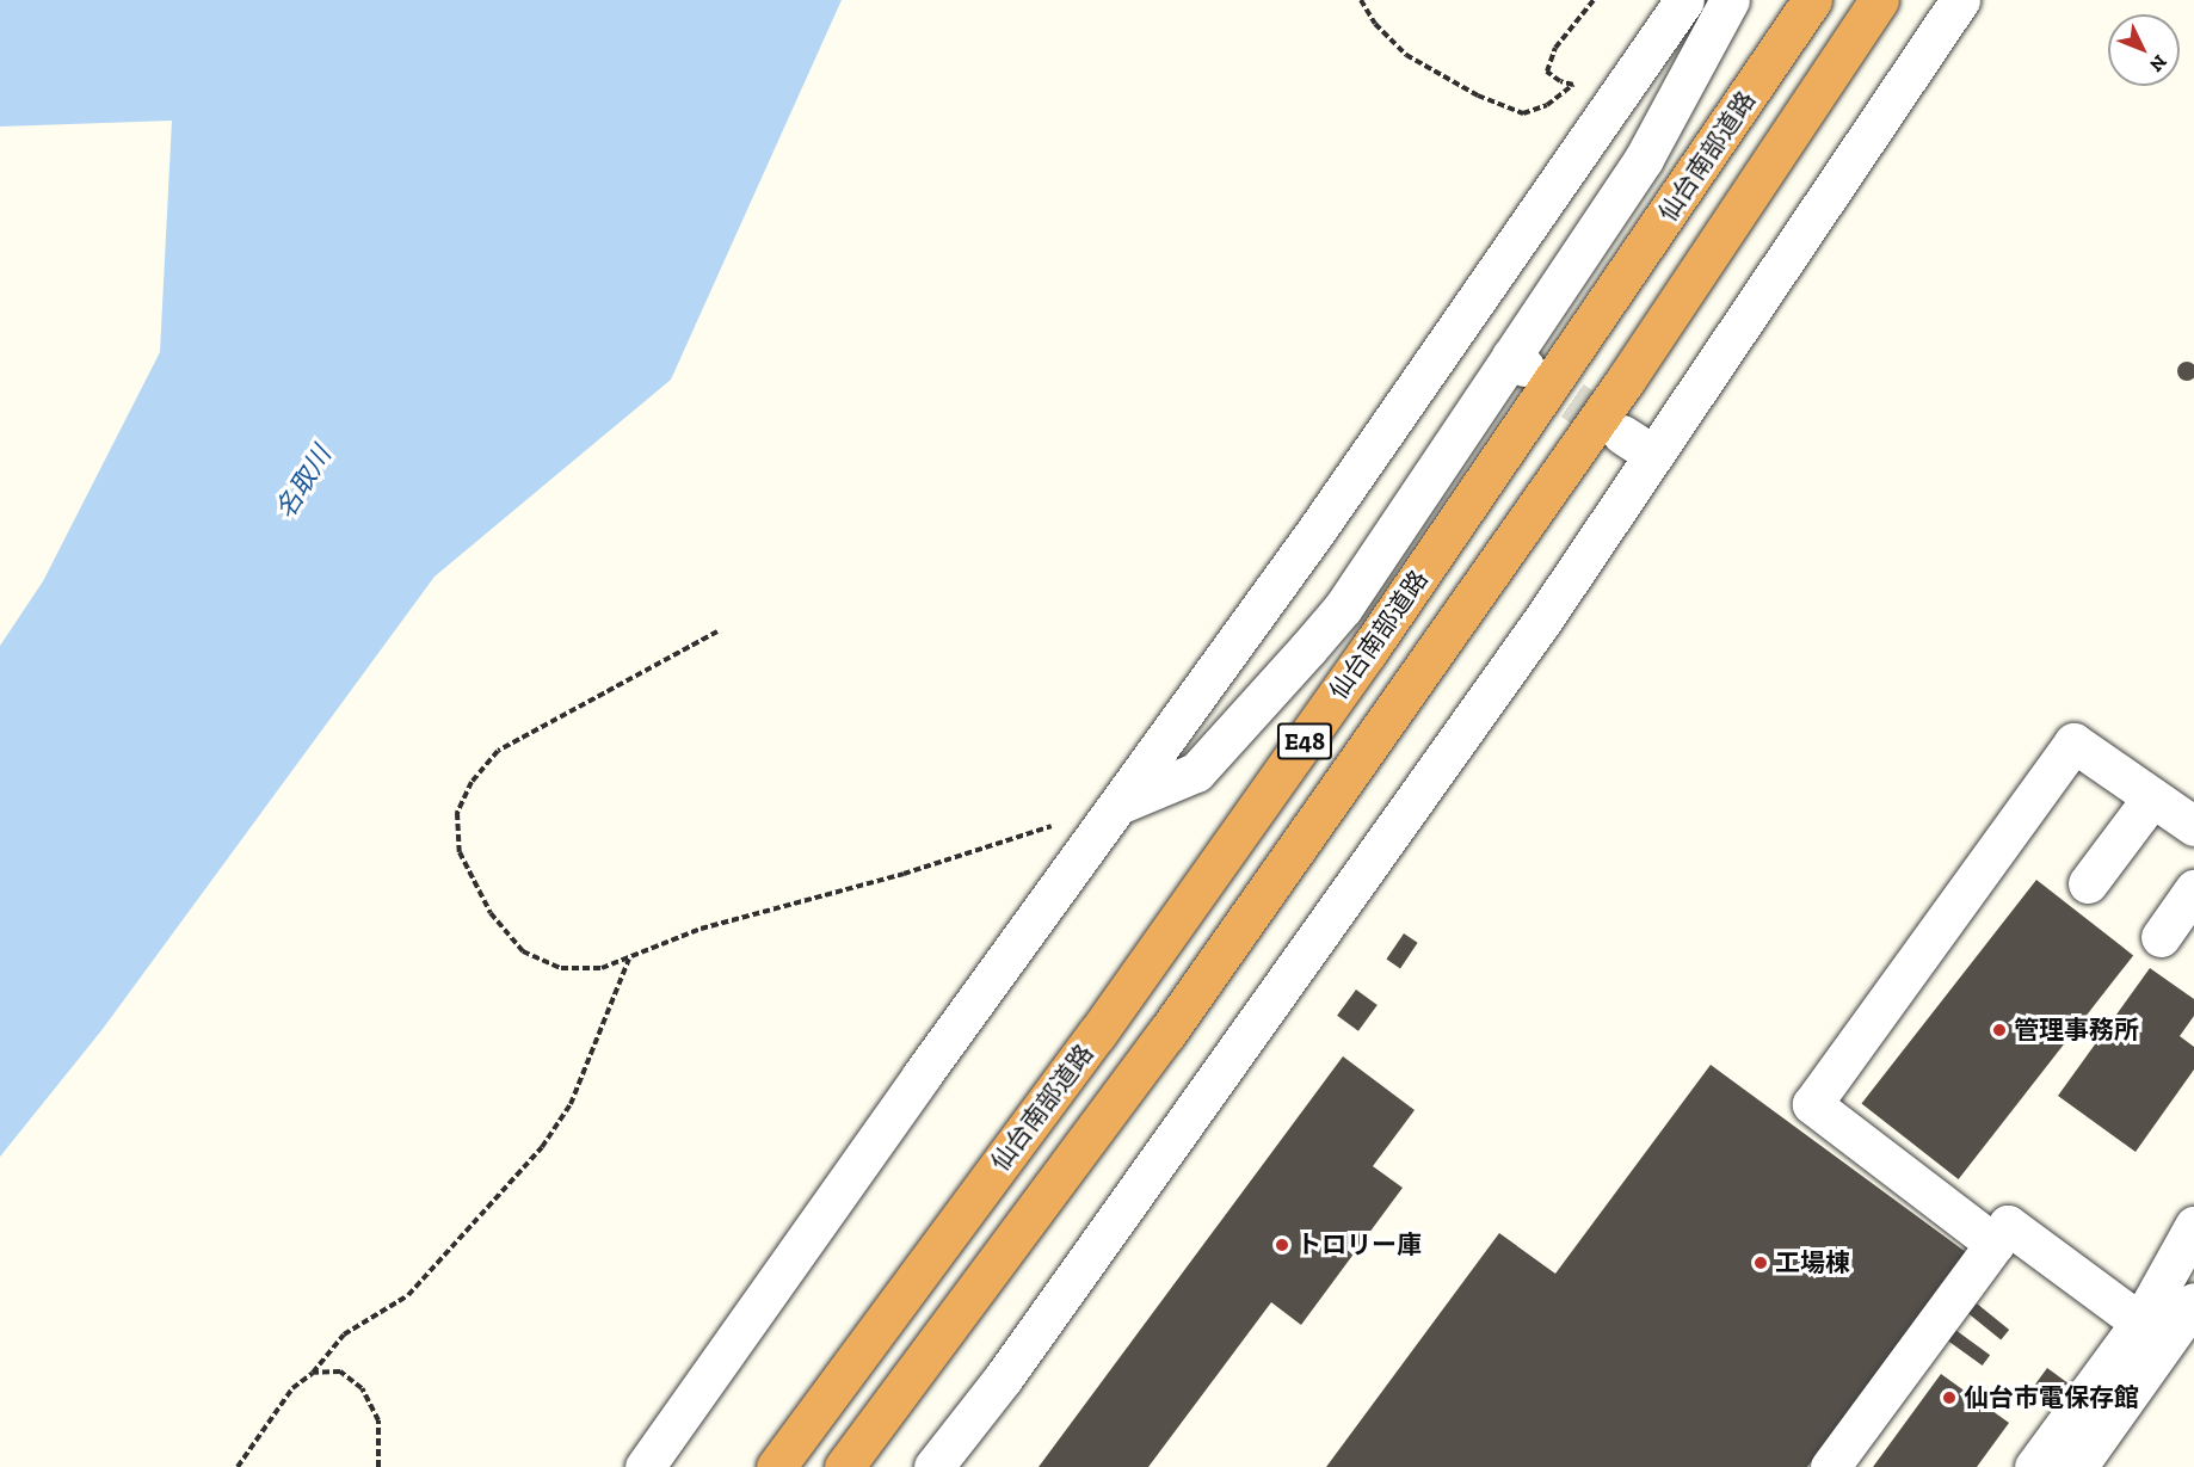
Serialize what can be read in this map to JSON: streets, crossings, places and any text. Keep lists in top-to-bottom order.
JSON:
{
  "streets": {
    "highway": ["仙台南部道路", "E48"]
  },
  "water": ["名取川"],
  "places": [
    "管理事務所",
    "トロリー庫",
    "工場棟",
    "仙台市電保存館"
  ],
  "north": "bottom right"
}
